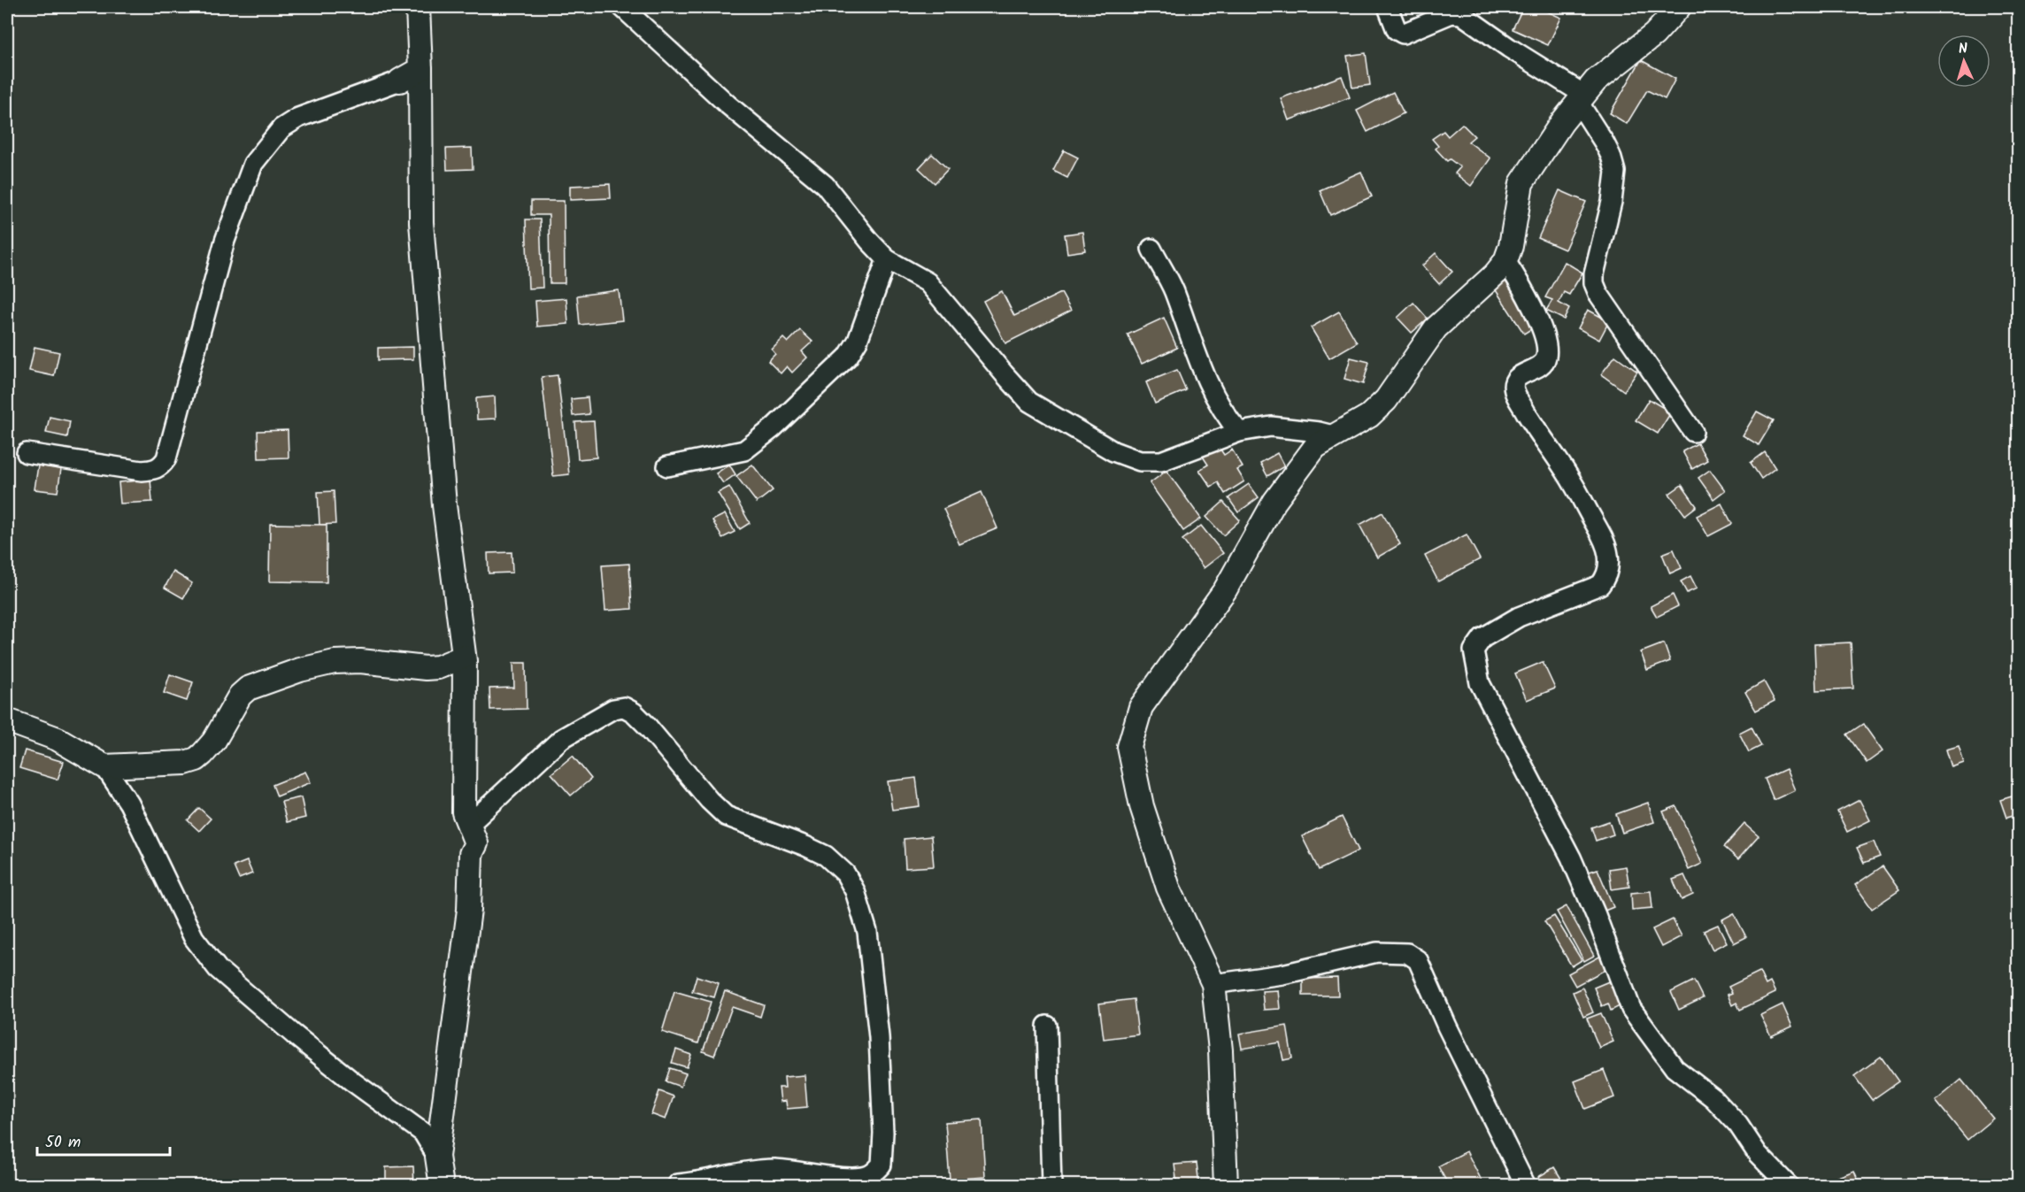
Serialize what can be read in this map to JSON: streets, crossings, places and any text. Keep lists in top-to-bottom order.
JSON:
{
  "scale_bar": "50 m",
  "north": "top"
}
